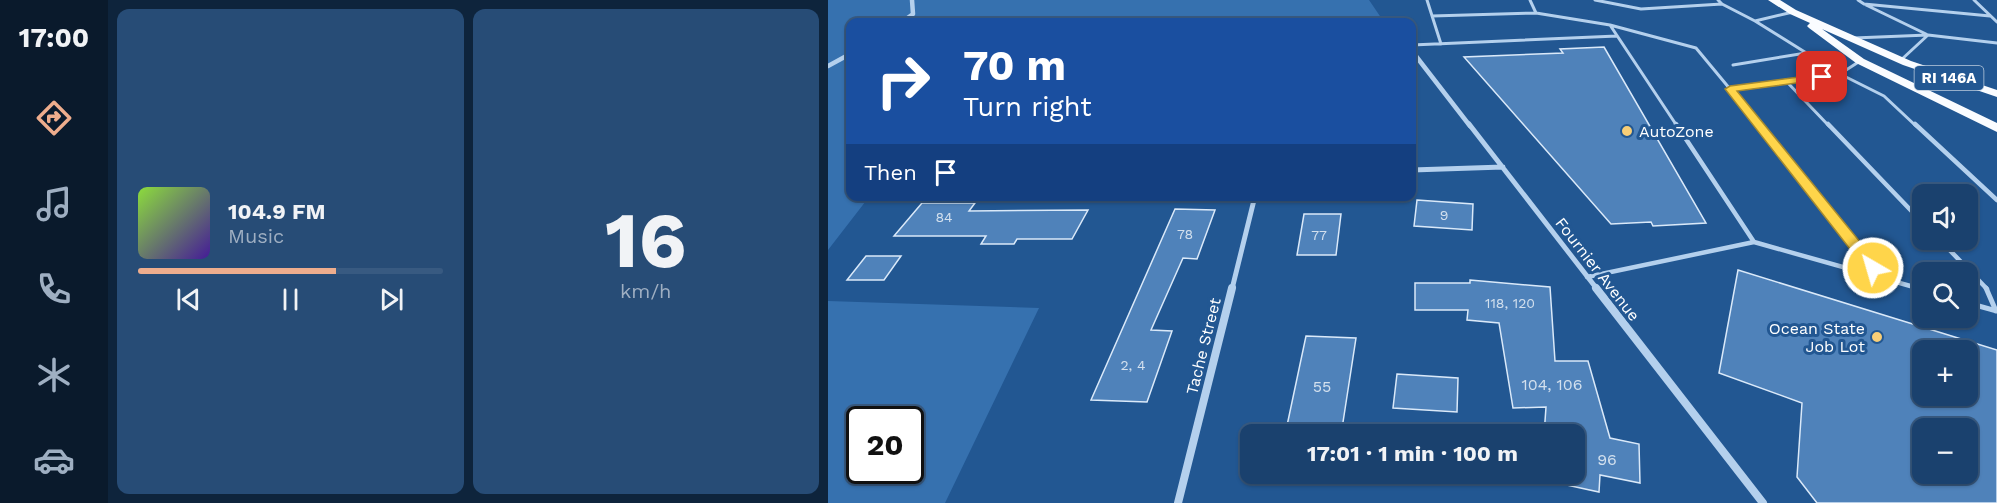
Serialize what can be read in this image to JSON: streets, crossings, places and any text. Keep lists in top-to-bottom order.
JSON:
{
  "streets": {
    "main road": ["RI 146A"],
    "street": ["Fournier Avenue", "Tache Street"]
  },
  "places": ["AutoZone", "Ocean State Job Lot"],
  "house_numbers": [
    "9",
    "84",
    "78",
    "77",
    "118, 120",
    "2, 4",
    "104, 106",
    "55",
    "96"
  ],
  "page": {
    "tabs": "17:00",
    "tile": ["16", "km/h"],
    "turn": ["70 m", "Turn right"],
    "then": "Then",
    "map_buttons": ["+", "−"],
    "song": ["104.9 FM", "Music"],
    "limit": "20",
    "trip": "17:01 · 1 min · 100 m"
  }
}
